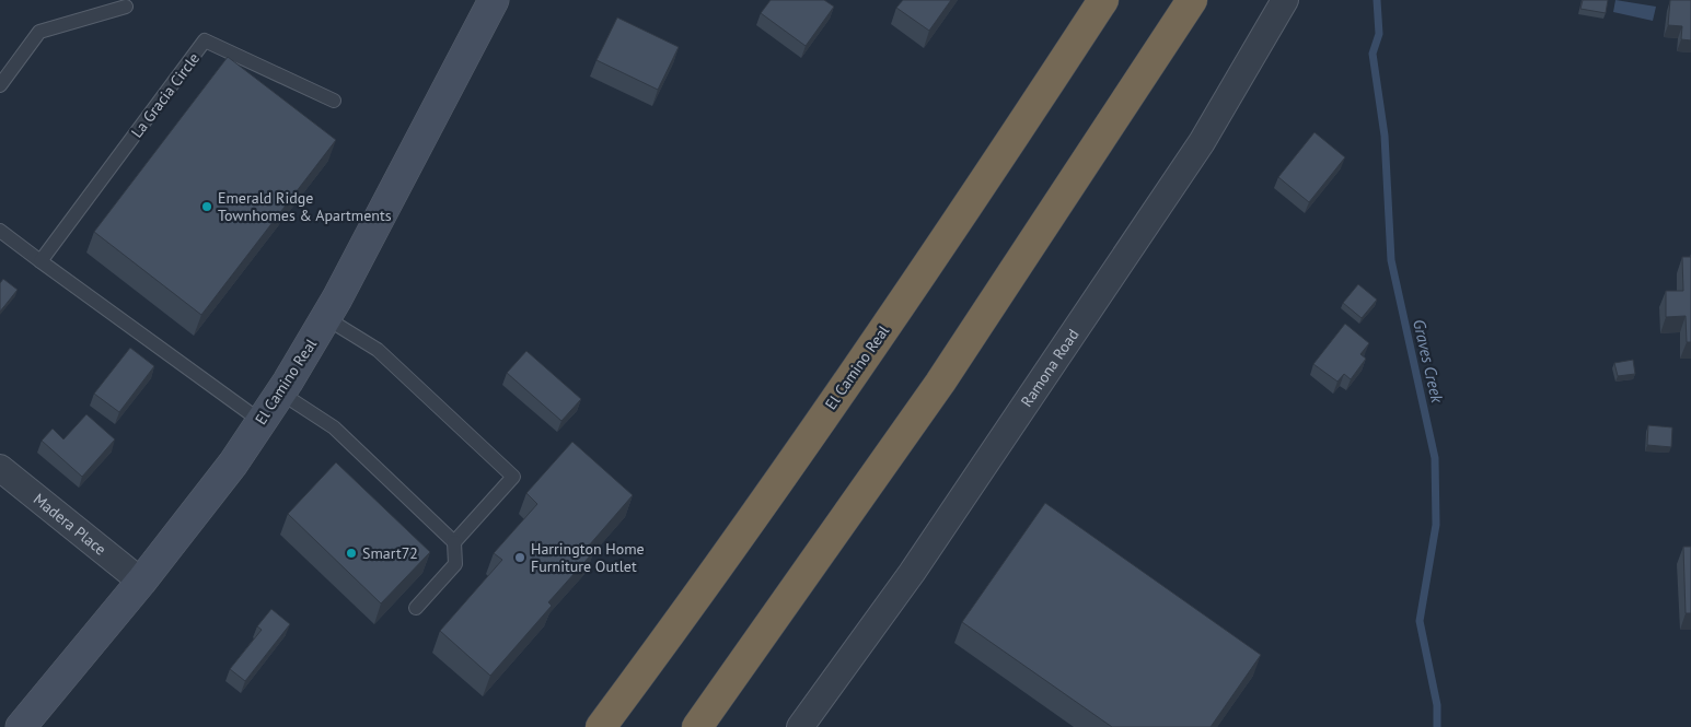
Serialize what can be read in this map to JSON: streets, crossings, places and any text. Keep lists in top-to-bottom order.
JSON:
{
  "streets": {
    "highway": ["El Camino Real"],
    "street": ["Ramona Road", "Madera Place"],
    "lane": ["La Gracia Circle"]
  },
  "crossings": [
    ["El Camino Real", "Madera Place"]
  ],
  "water": ["Graves Creek"],
  "places": ["Emerald Ridge Townhomes & Apartments", "Smart72", "Harrington Home Furniture Outlet"]
}
